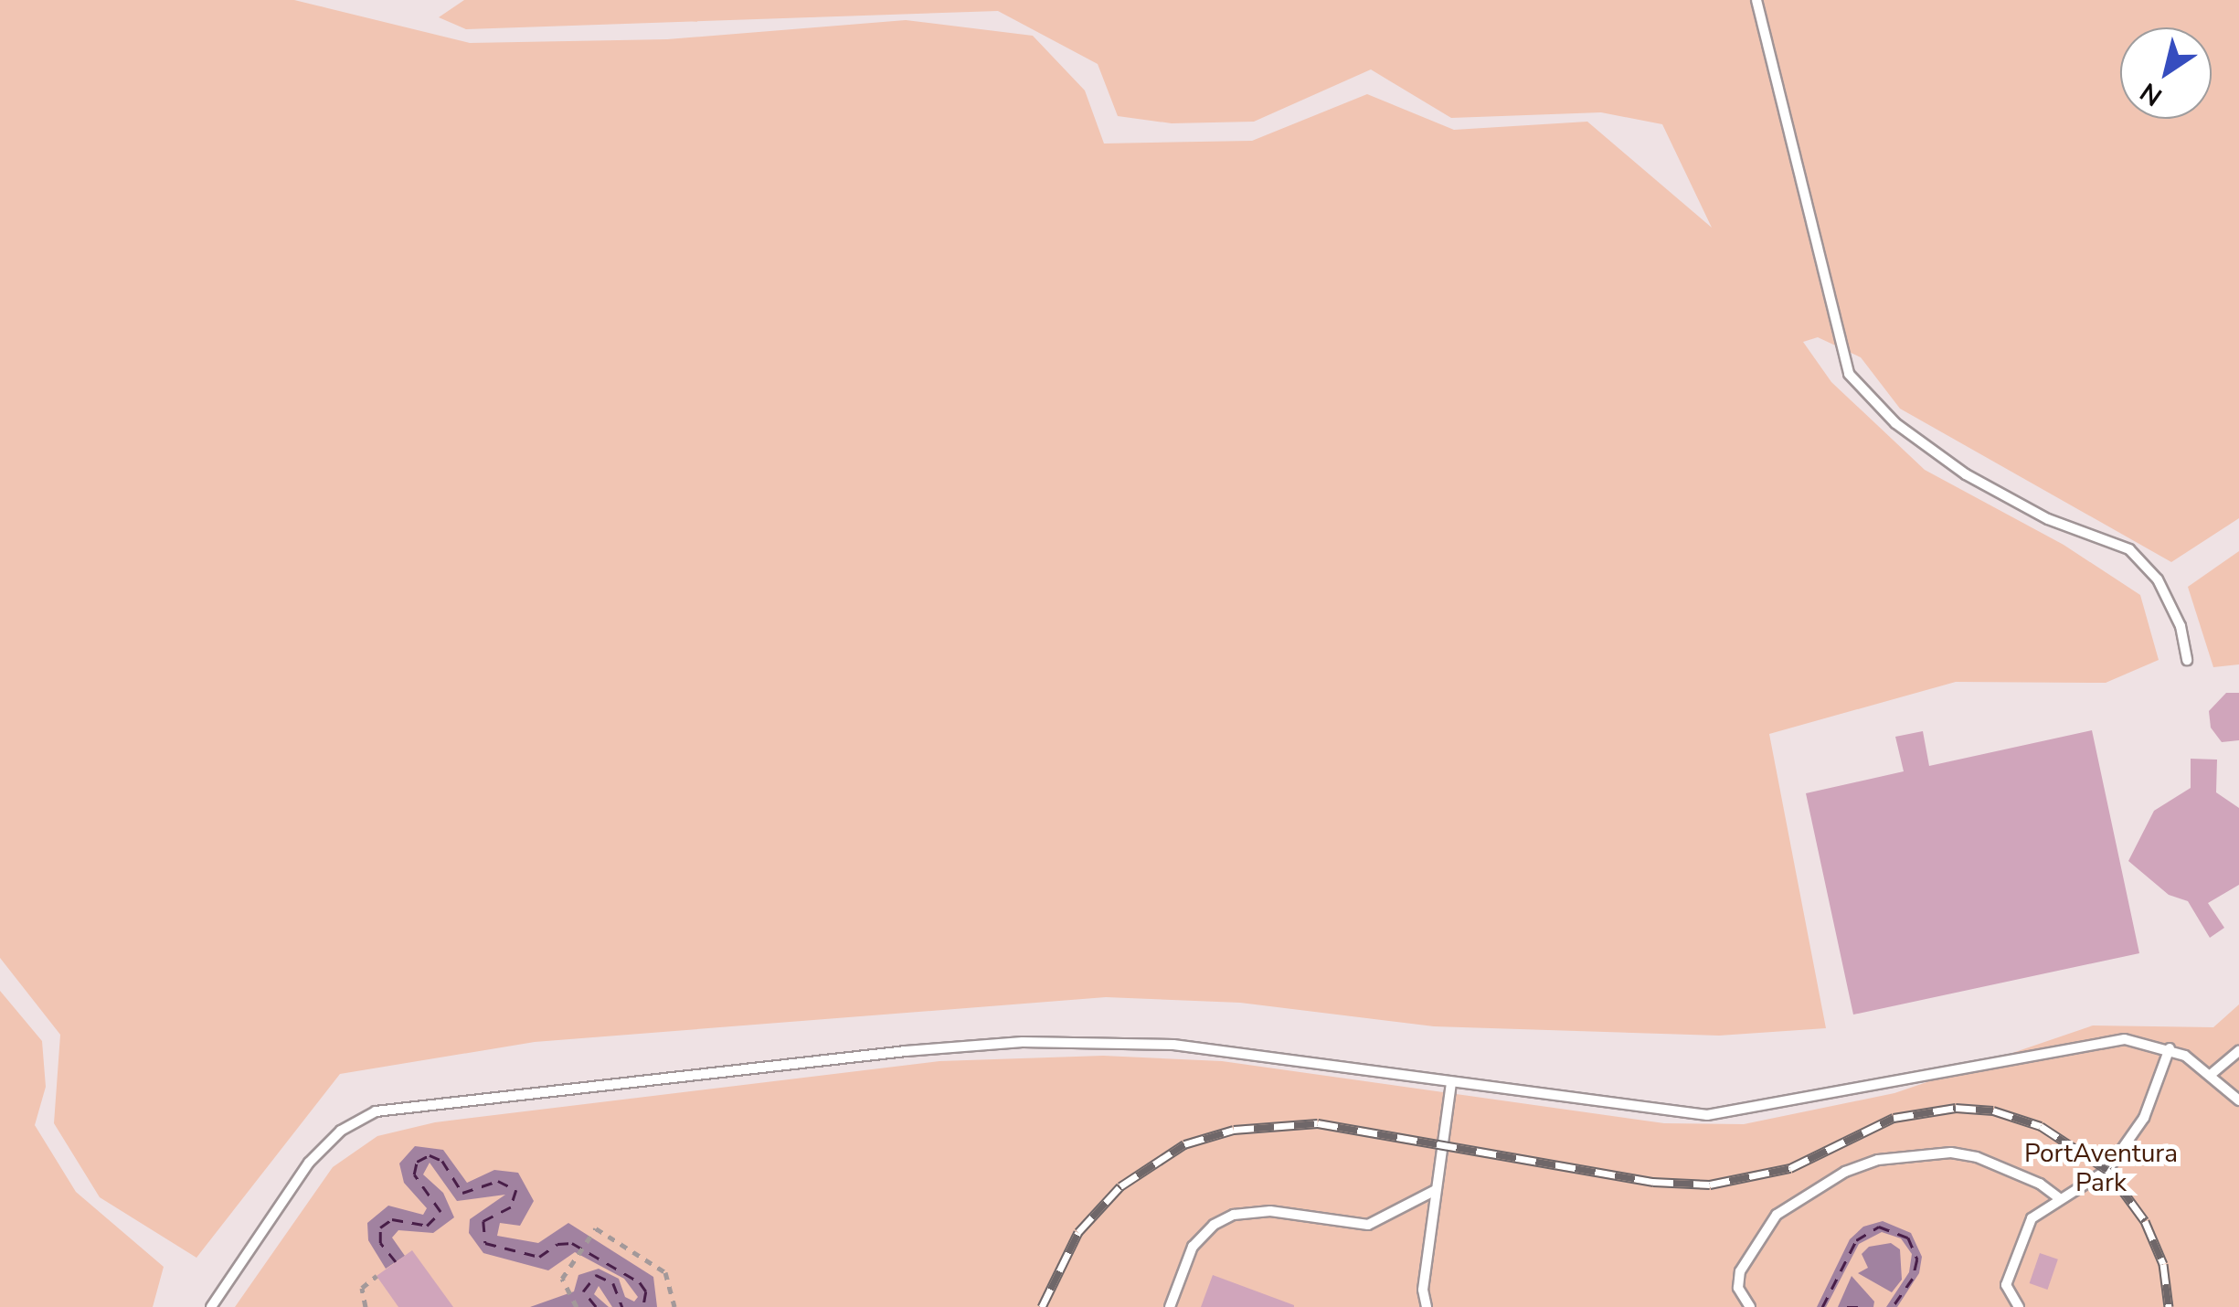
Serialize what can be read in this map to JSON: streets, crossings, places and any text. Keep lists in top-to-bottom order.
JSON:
{
  "parks": ["PortAventura Park"],
  "north": "bottom left"
}
